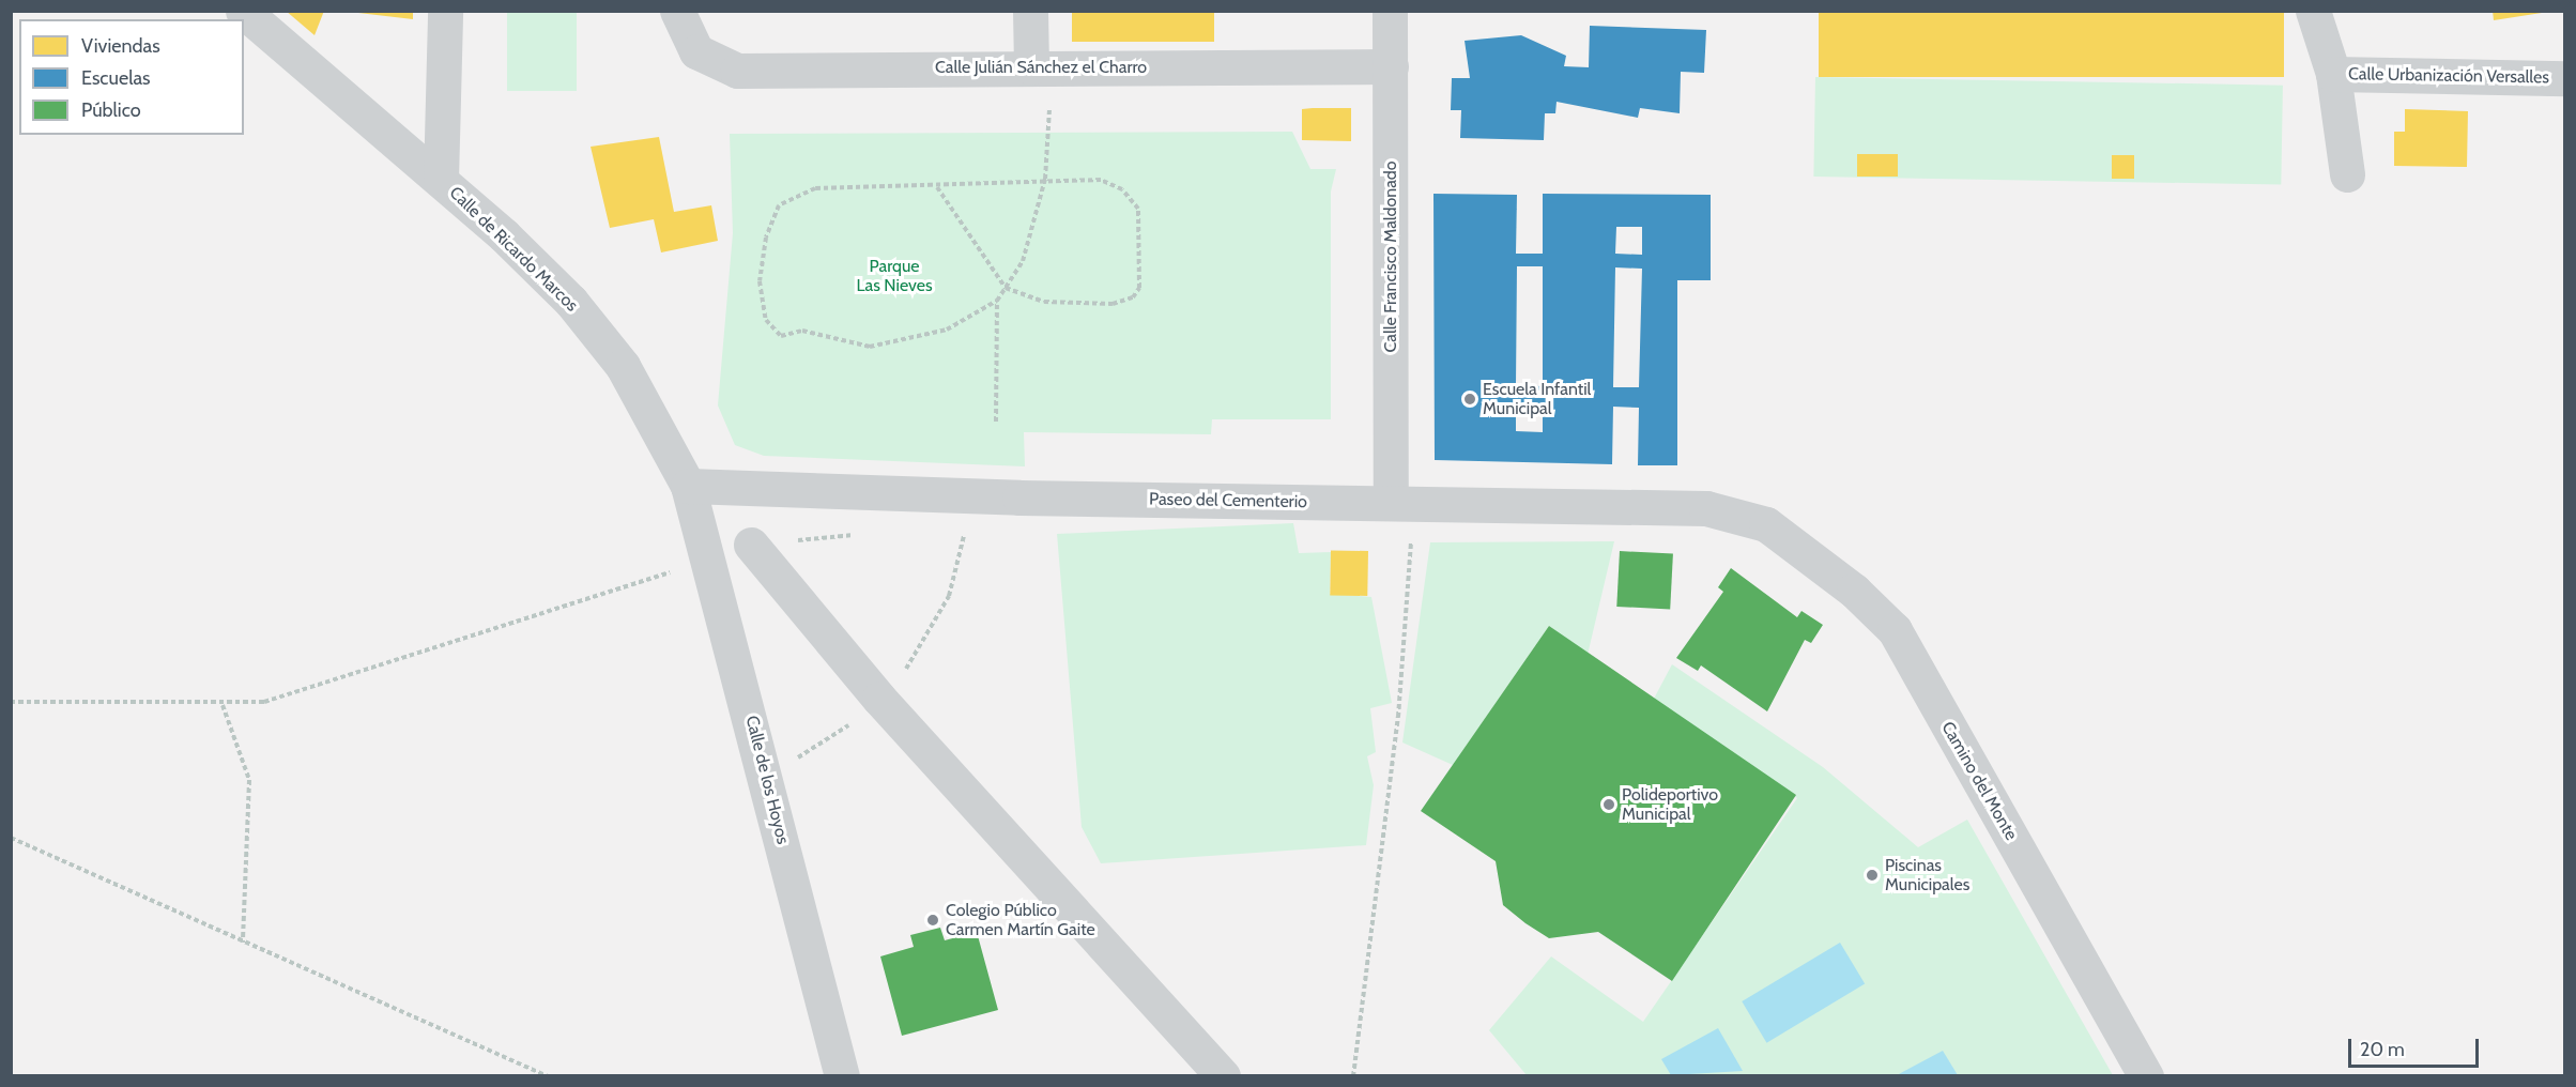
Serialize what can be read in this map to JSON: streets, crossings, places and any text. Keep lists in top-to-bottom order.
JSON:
{
  "streets": {
    "street": [
      "Calle Julián Sánchez el Charro",
      "Calle Urbanización Versalles",
      "Calle de Ricardo Marcos",
      "Calle Francisco Maldonado",
      "Paseo del Cementerio",
      "Calle de los Hoyos",
      "Camino del Monte"
    ]
  },
  "crossings": [
    ["Calle Julián Sánchez el Charro", "Calle Francisco Maldonado"],
    ["Calle de Ricardo Marcos", "Paseo del Cementerio"],
    ["Calle de Ricardo Marcos", "Calle de los Hoyos"],
    ["Calle Francisco Maldonado", "Paseo del Cementerio"],
    ["Paseo del Cementerio", "Calle de los Hoyos"],
    ["Paseo del Cementerio", "Camino del Monte"]
  ],
  "parks": ["Parque Las Nieves"],
  "places": [
    "Escuela Infantil Municipal",
    "Polideportivo Municipal",
    "Piscinas Municipales",
    "Colegio Público Carmen Martín Gaite"
  ],
  "legend": ["Viviendas", "Escuelas", "Público"],
  "scale_bar": "20 m"
}
